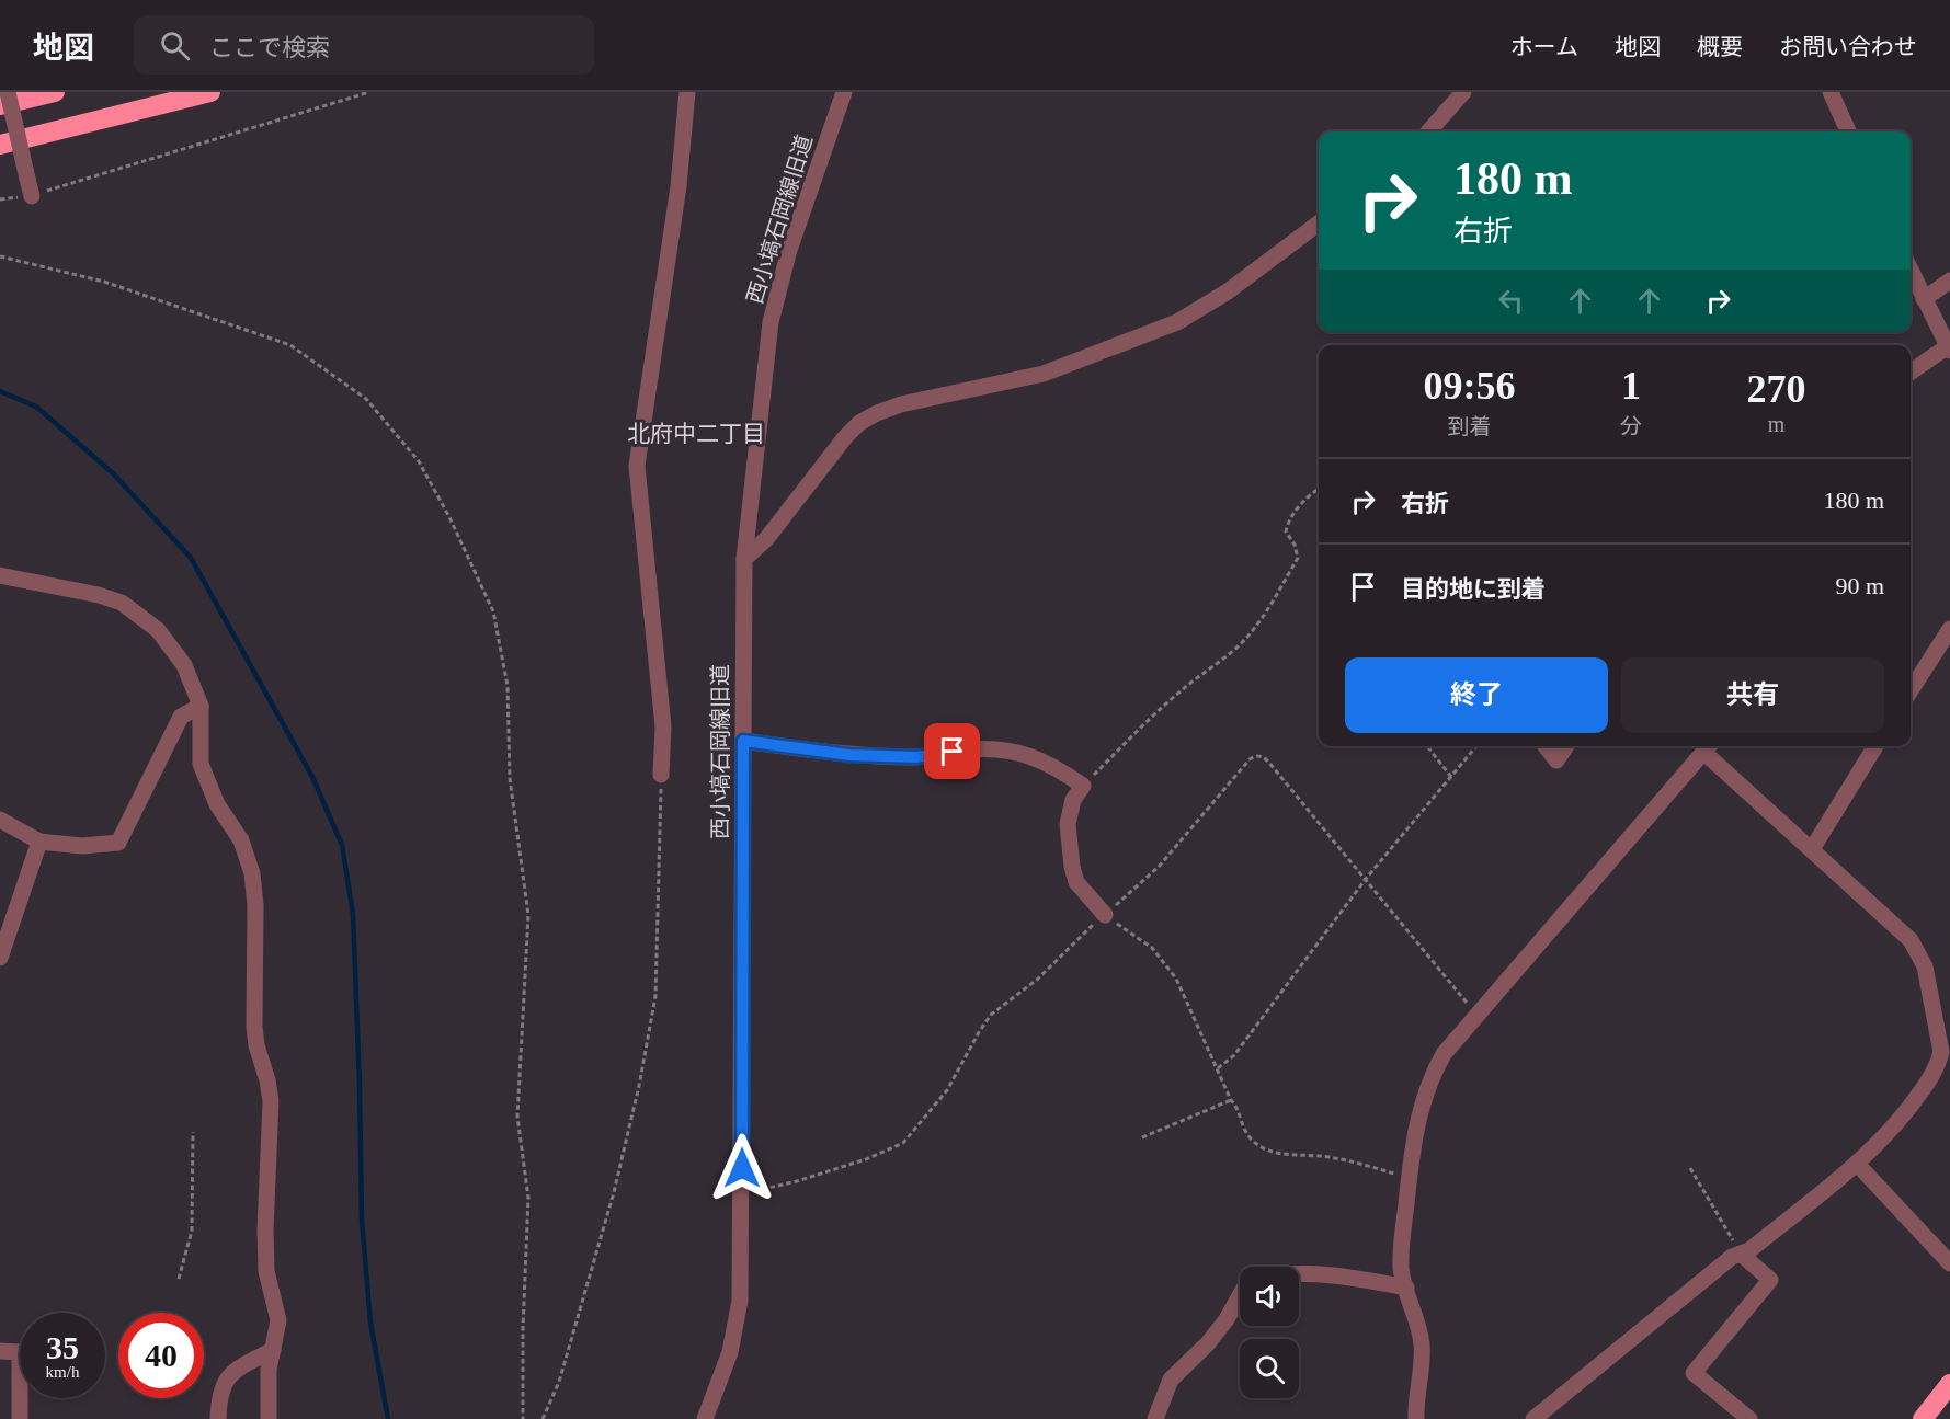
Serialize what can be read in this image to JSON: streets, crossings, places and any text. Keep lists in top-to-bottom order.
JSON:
{
  "streets": {
    "street": ["西小塙石岡線旧道"]
  },
  "districts": ["北府中二丁目"],
  "page": {
    "header": "地図",
    "search": "ここで検索",
    "nav": [
      "ホーム",
      "地図",
      "概要",
      "お問い合わせ"
    ],
    "turn": ["180 m", "右折"],
    "eta": [
      "09:56",
      "到着",
      "1",
      "分",
      "270",
      "m"
    ],
    "list": [
      {
        "name": "右折",
        "value": "180 m"
      },
      {
        "name": "目的地に到着",
        "value": "90 m"
      }
    ],
    "buttons": ["終了", "共有"],
    "speed": "35 km/h",
    "limit": "40"
  }
}
